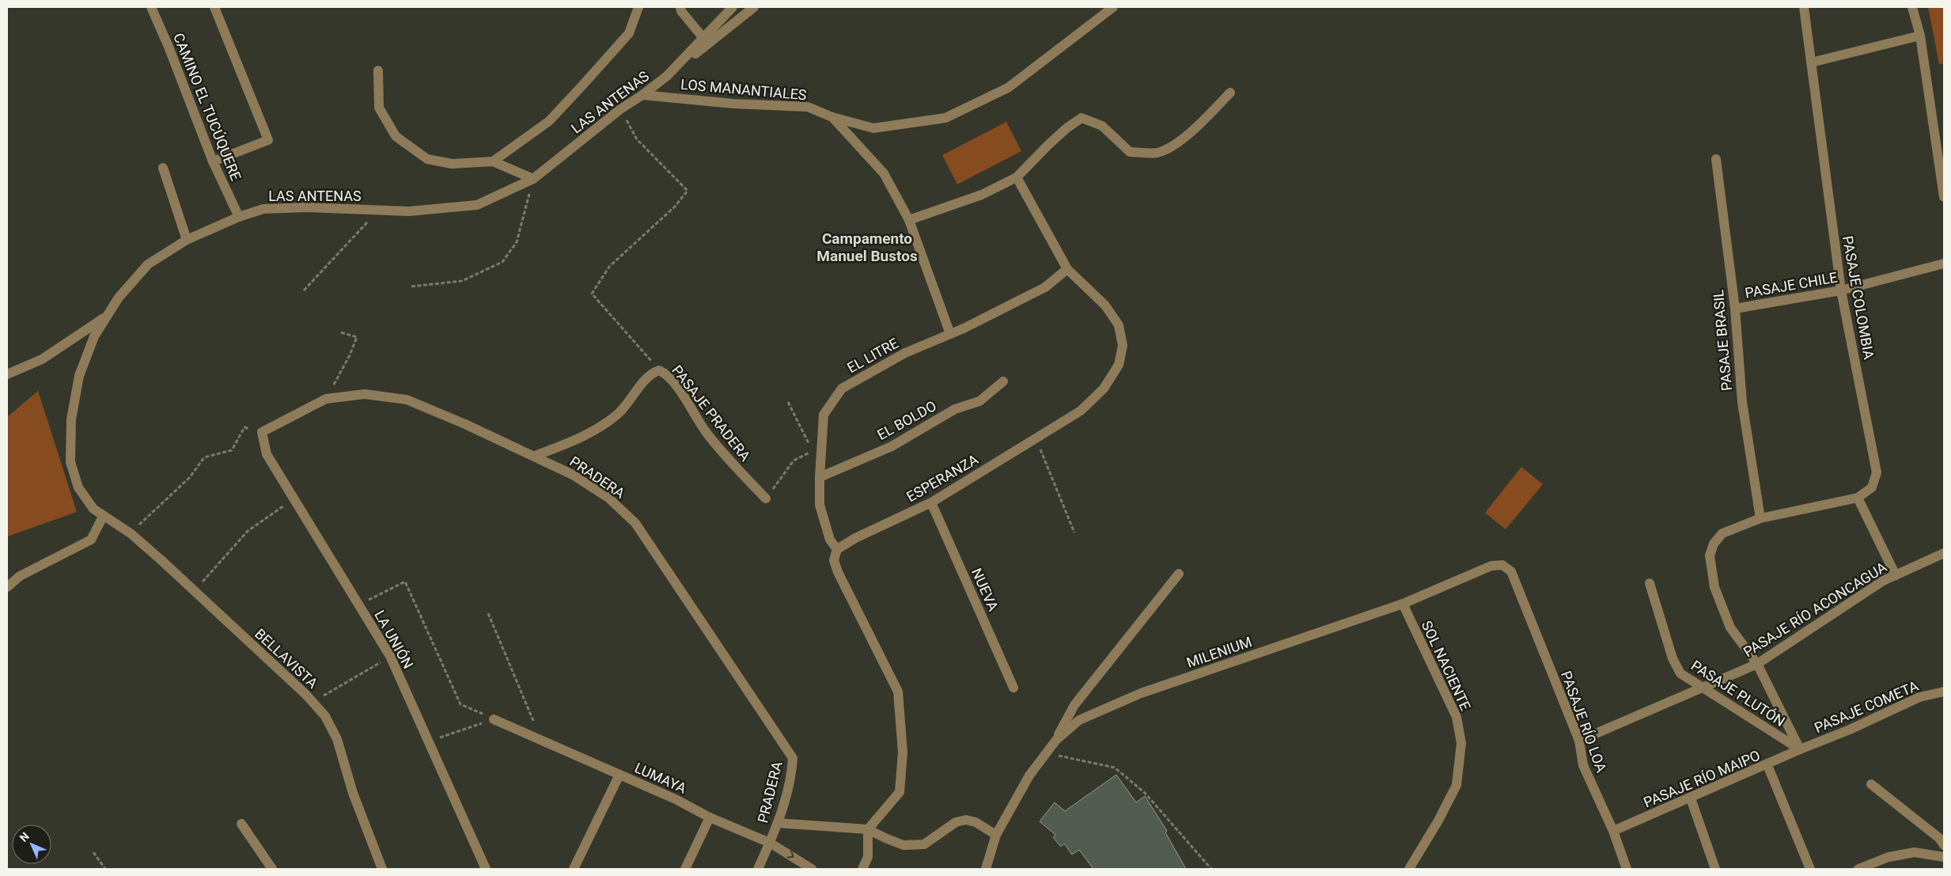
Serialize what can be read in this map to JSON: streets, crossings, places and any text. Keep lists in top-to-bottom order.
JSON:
{
  "streets": {
    "street": [
      "LOS MANANTIALES",
      "LAS ANTENAS",
      "CAMINO EL TUCÚQUERE",
      "PASAJE CHILE",
      "PASAJE COLOMBIA",
      "PASAJE BRASIL",
      "EL LITRE",
      "PASAJE PRADERA",
      "EL BOLDO",
      "PRADERA",
      "ESPERANZA",
      "NUEVA",
      "PASAJE RÍO ACONCAGUA",
      "LA UNIÓN",
      "MILENIUM",
      "BELLAVISTA",
      "SOL NACIENTE",
      "PASAJE PLUTÓN",
      "PASAJE COMETA",
      "PASAJE RÍO LOA",
      "LUMAYA",
      "PASAJE RÍO MAIPO"
    ]
  },
  "crossings": [
    ["LOS MANANTIALES", "LAS ANTENAS"],
    ["LAS ANTENAS", "CAMINO EL TUCÚQUERE"],
    ["LAS ANTENAS", "BELLAVISTA"],
    ["PASAJE CHILE", "PASAJE COLOMBIA"],
    ["PASAJE CHILE", "PASAJE BRASIL"],
    ["EL LITRE", "EL BOLDO"],
    ["EL LITRE", "ESPERANZA"],
    ["PASAJE PRADERA", "PRADERA"],
    ["PRADERA", "LA UNIÓN"],
    ["PRADERA", "LUMAYA"],
    ["ESPERANZA", "NUEVA"],
    ["PASAJE RÍO ACONCAGUA", "PASAJE PLUTÓN"],
    ["PASAJE RÍO ACONCAGUA", "PASAJE RÍO LOA"],
    ["MILENIUM", "SOL NACIENTE"],
    ["MILENIUM", "PASAJE RÍO LOA"],
    ["PASAJE PLUTÓN", "PASAJE COMETA"],
    ["PASAJE PLUTÓN", "PASAJE RÍO MAIPO"],
    ["PASAJE COMETA", "PASAJE RÍO MAIPO"],
    ["PASAJE RÍO LOA", "PASAJE RÍO MAIPO"]
  ],
  "districts": ["Campamento Manuel Bustos"],
  "north": "top left"
}
